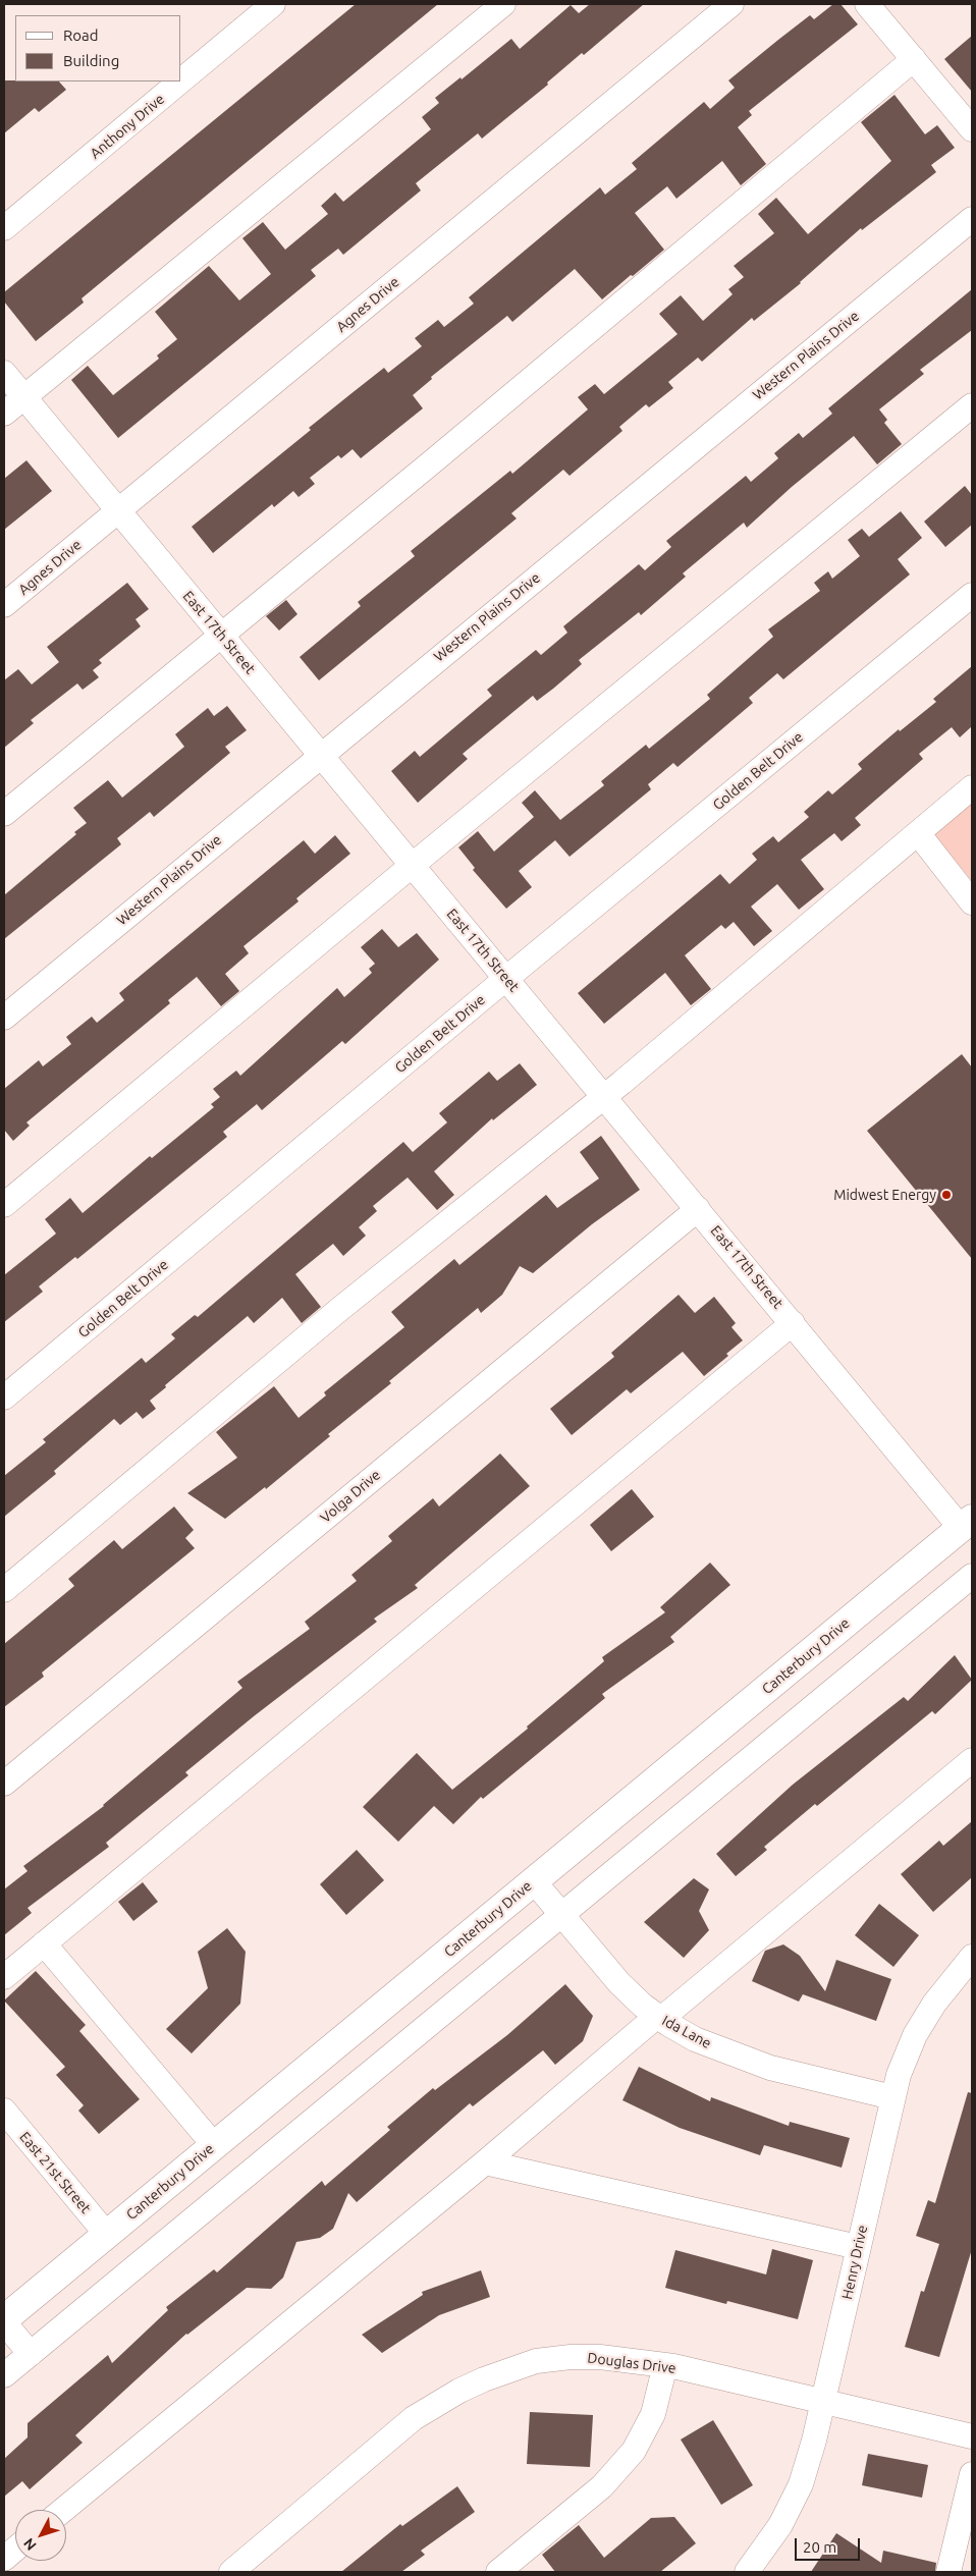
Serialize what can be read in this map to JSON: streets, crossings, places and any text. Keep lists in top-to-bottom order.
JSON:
{
  "streets": {
    "main road": ["Canterbury Drive"],
    "street": [
      "Anthony Drive",
      "Agnes Drive",
      "Western Plains Drive",
      "East 17th Street",
      "Golden Belt Drive",
      "Volga Drive",
      "Ida Lane",
      "East 21st Street",
      "Henry Drive",
      "Douglas Drive"
    ]
  },
  "crossings": [
    ["Agnes Drive", "East 17th Street"],
    ["Western Plains Drive", "East 17th Street"],
    ["East 17th Street", "Golden Belt Drive"],
    ["East 17th Street", "Volga Drive"],
    ["East 17th Street", "Canterbury Drive"],
    ["Canterbury Drive", "Ida Lane"],
    ["Canterbury Drive", "East 21st Street"],
    ["Ida Lane", "Henry Drive"],
    ["Henry Drive", "Douglas Drive"]
  ],
  "places": ["Midwest Energy"],
  "legend": ["Road", "Building"],
  "scale_bar": "20 m",
  "north": "bottom left"
}
